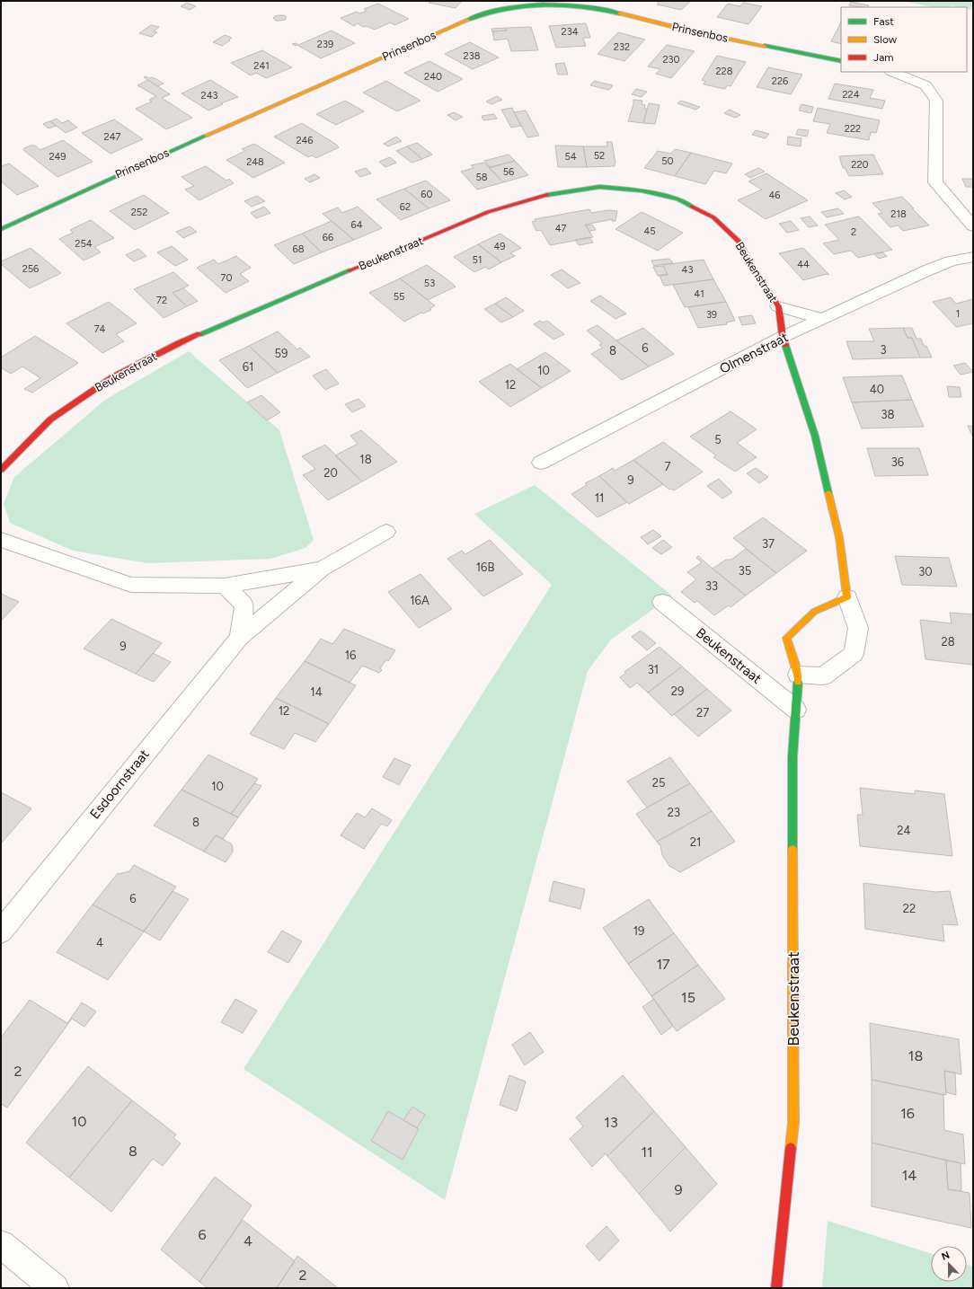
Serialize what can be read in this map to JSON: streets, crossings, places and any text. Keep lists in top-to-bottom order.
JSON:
{
  "streets": {
    "street": [
      "Prinsenbos",
      "Beukenstraat",
      "Olmenstraat",
      "Esdoornstraat"
    ]
  },
  "crossings": [
    ["Beukenstraat", "Olmenstraat"]
  ],
  "house_numbers": [
    "234",
    "239",
    "232",
    "238",
    "230",
    "241",
    "228",
    "240",
    "226",
    "224",
    "243",
    "222",
    "247",
    "246",
    "52",
    "249",
    "54",
    "50",
    "248",
    "220",
    "56",
    "58",
    "60",
    "46",
    "62",
    "252",
    "218",
    "64",
    "47",
    "45",
    "2",
    "66",
    "254",
    "49",
    "68",
    "51",
    "44",
    "256",
    "43",
    "70",
    "53",
    "41",
    "55",
    "72",
    "1",
    "39",
    "74",
    "6",
    "3",
    "8",
    "59",
    "61",
    "10",
    "12",
    "40",
    "38",
    "5",
    "18",
    "36",
    "7",
    "20",
    "9",
    "11",
    "37",
    "16B",
    "35",
    "30",
    "33",
    "16A",
    "28",
    "9",
    "16",
    "31",
    "29",
    "14",
    "12",
    "27",
    "25",
    "10",
    "23",
    "8",
    "24",
    "21",
    "6",
    "22",
    "19",
    "4",
    "17",
    "15",
    "18",
    "2",
    "16",
    "10",
    "13",
    "8",
    "11",
    "14",
    "9",
    "6",
    "4",
    "2"
  ],
  "legend": ["Fast", "Slow", "Jam"],
  "north": "top"
}
